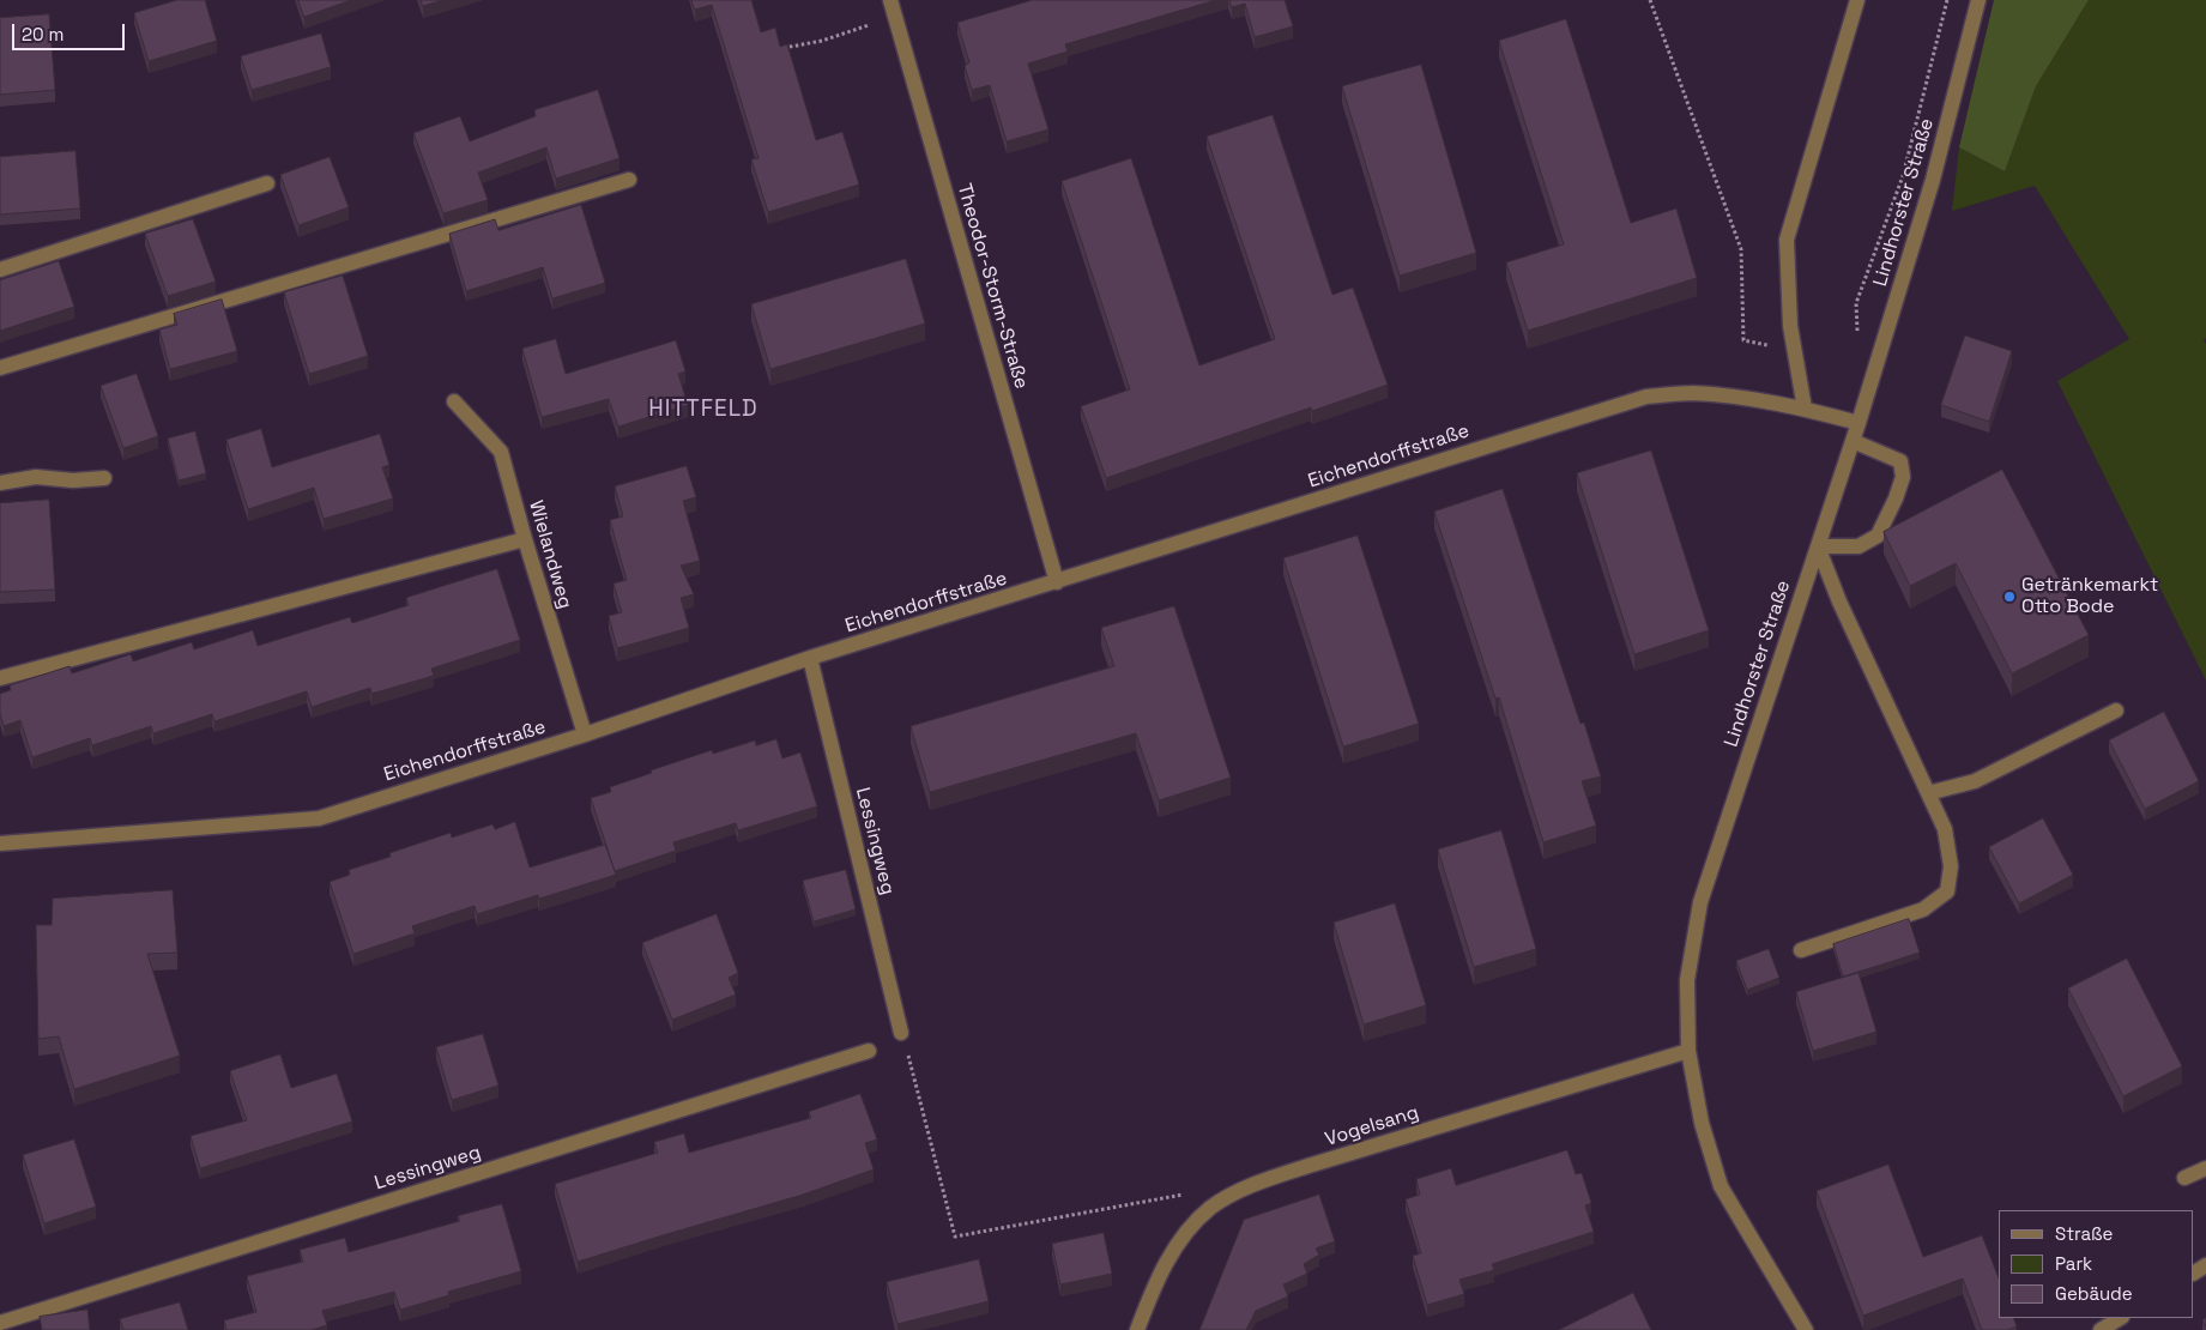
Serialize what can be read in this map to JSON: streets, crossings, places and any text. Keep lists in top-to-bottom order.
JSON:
{
  "streets": {
    "street": [
      "Lindhorster Straße",
      "Theodor-Storm-Straße",
      "Eichendorffstraße",
      "Wielandweg",
      "Lessingweg",
      "Vogelsang"
    ]
  },
  "crossings": [
    ["Lindhorster Straße", "Eichendorffstraße"],
    ["Lindhorster Straße", "Vogelsang"],
    ["Theodor-Storm-Straße", "Eichendorffstraße"],
    ["Eichendorffstraße", "Wielandweg"],
    ["Eichendorffstraße", "Lessingweg"]
  ],
  "districts": ["HITTFELD"],
  "places": ["Getränkemarkt Otto Bode"],
  "legend": ["Straße", "Park", "Gebäude"],
  "scale_bar": "20 m"
}
